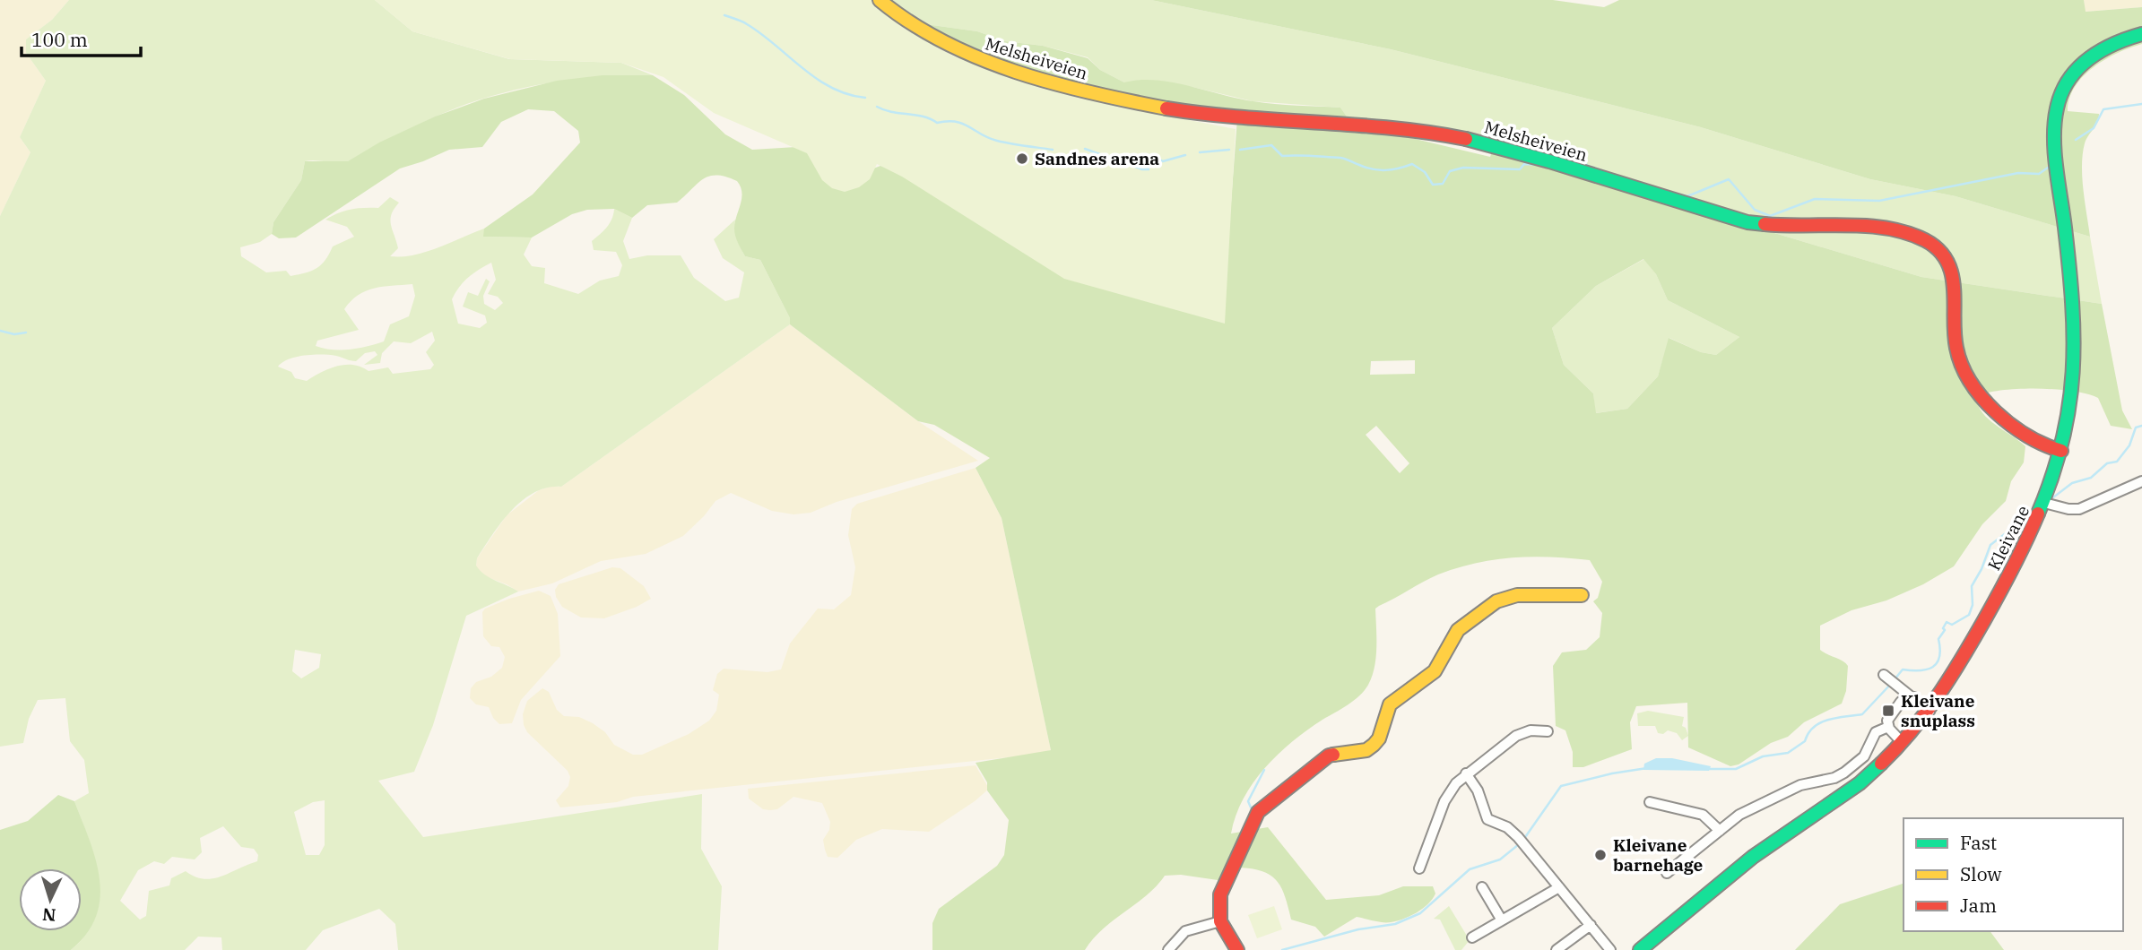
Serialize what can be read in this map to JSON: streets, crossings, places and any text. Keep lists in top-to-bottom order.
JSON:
{
  "streets": {
    "street": ["Melsheiveien", "Kleivane"]
  },
  "crossings": [
    ["Melsheiveien", "Kleivane"]
  ],
  "places": {
    "other": ["Sandnes arena", "Kleivane barnehage"],
    "transit": ["Kleivane snuplass"]
  },
  "legend": ["Fast", "Slow", "Jam"],
  "scale_bar": "100 m",
  "north": "bottom"
}
